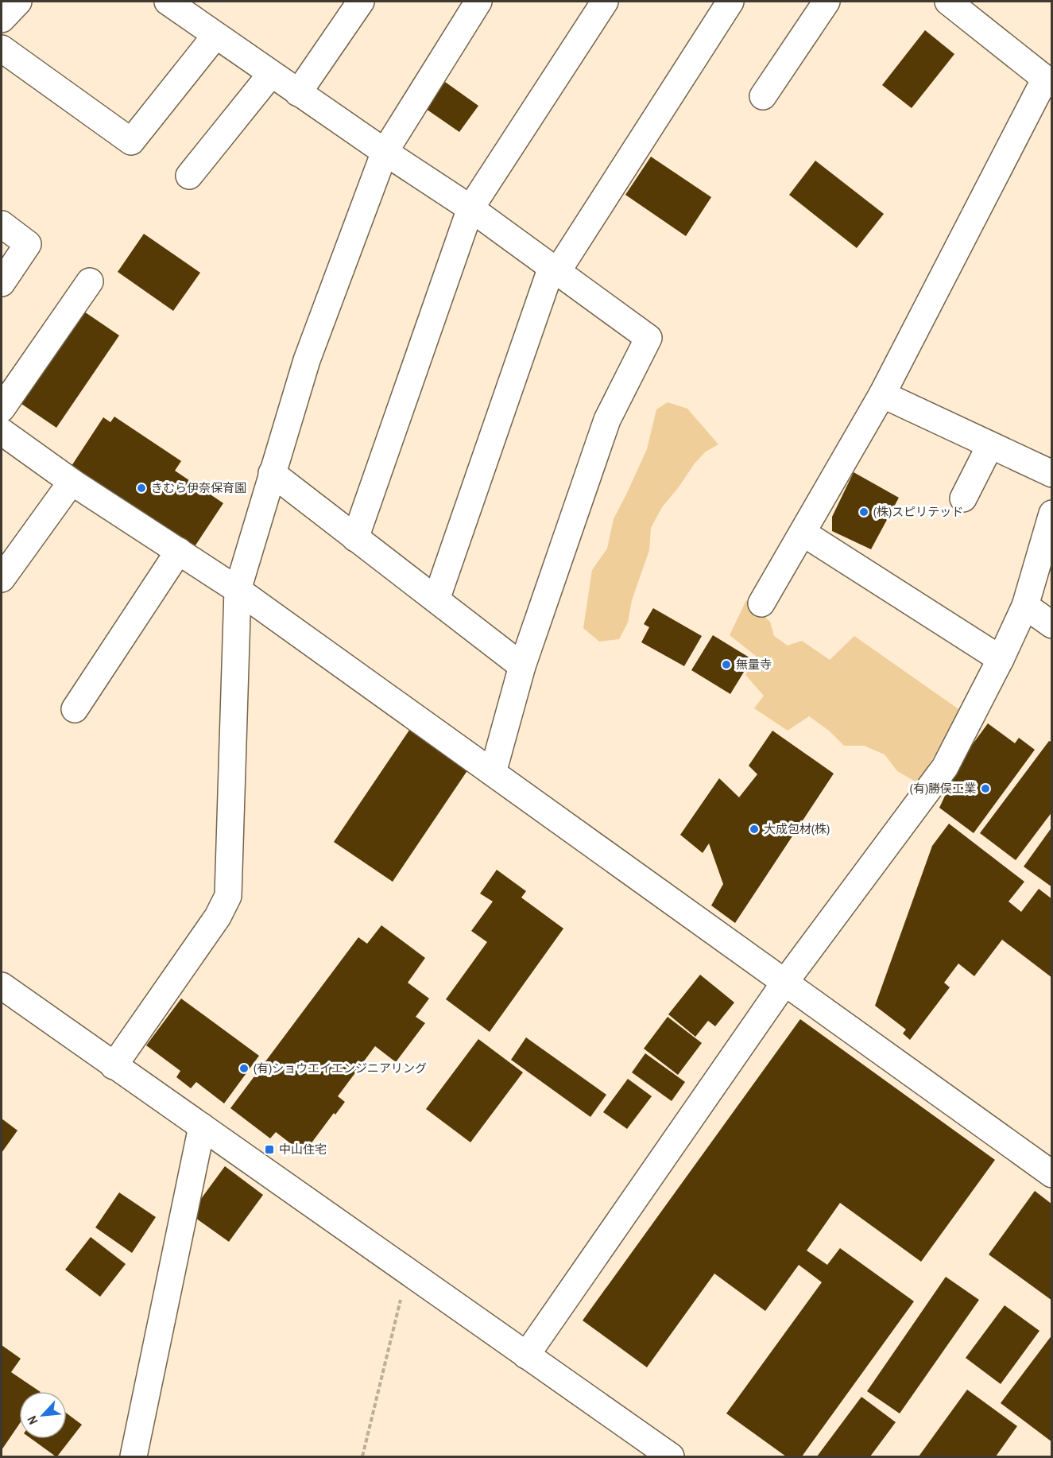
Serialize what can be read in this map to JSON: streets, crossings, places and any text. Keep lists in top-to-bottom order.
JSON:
{
  "places": {
    "other": [
      "きむら伊奈保育園",
      "(株)スピリテッド",
      "無量寺",
      "(有)勝俣工業",
      "大成包材(株)",
      "(有)ショウエイエンジニアリング"
    ],
    "transit": ["中山住宅"]
  },
  "north": "bottom left"
}
